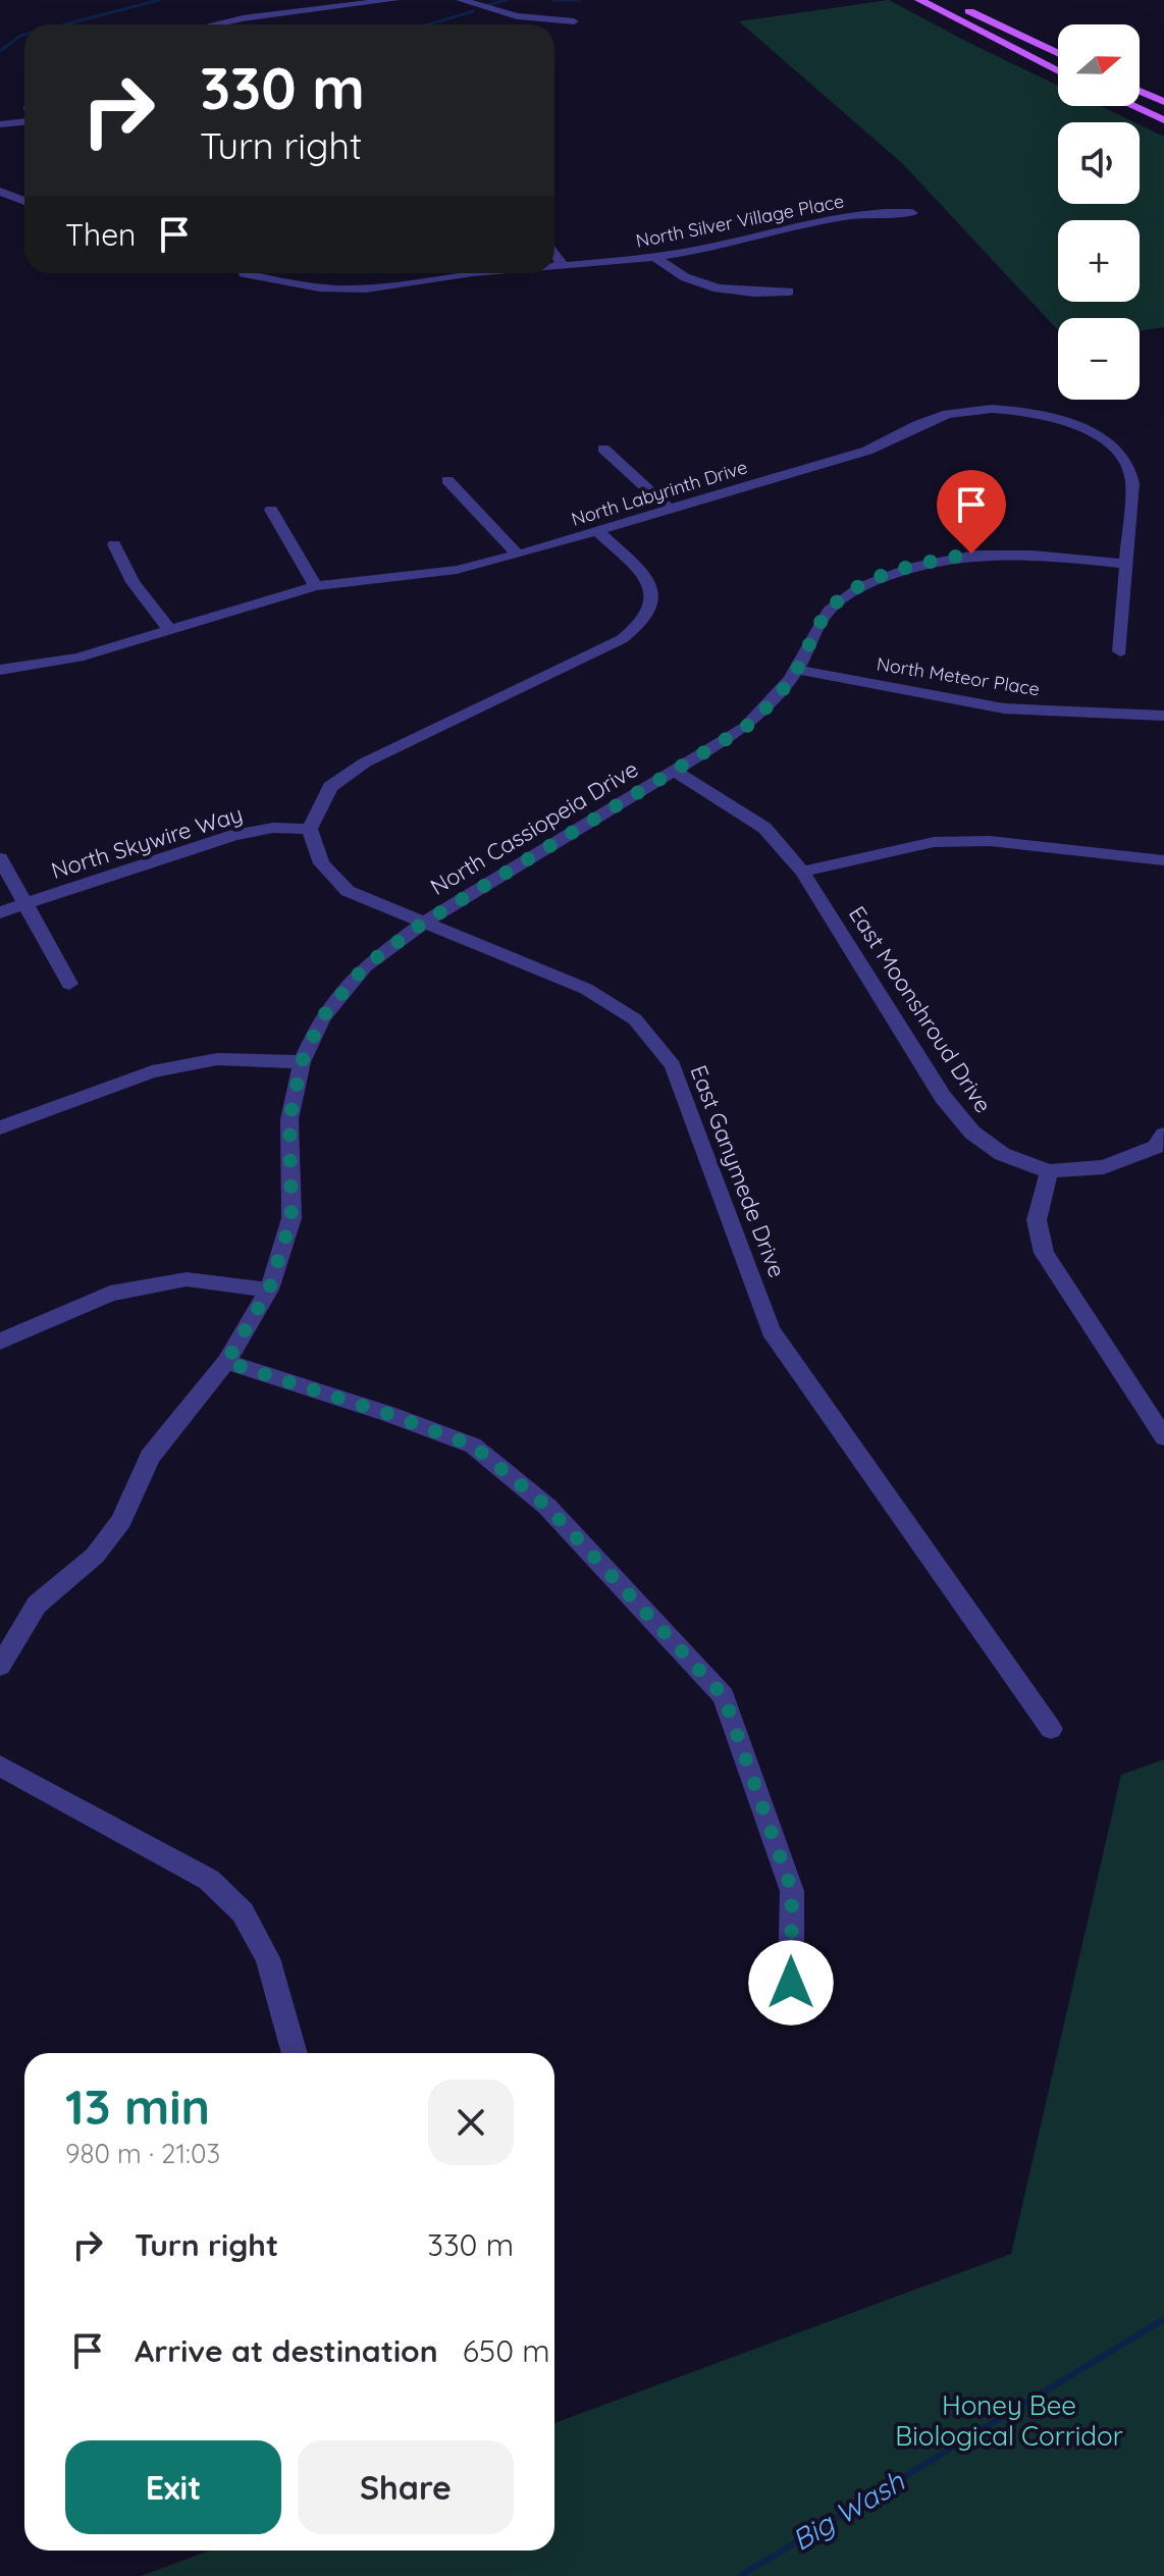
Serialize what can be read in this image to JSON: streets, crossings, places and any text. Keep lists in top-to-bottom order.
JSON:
{
  "streets": {
    "street": [
      "North Silver Village Place",
      "North Labyrinth Drive",
      "North Meteor Place",
      "North Cassiopeia Drive",
      "North Skywire Way",
      "East Moonshroud Drive",
      "East Ganymede Drive"
    ]
  },
  "crossings": [
    ["North Labyrinth Drive", "North Cassiopeia Drive"],
    ["North Meteor Place", "North Cassiopeia Drive"],
    ["North Cassiopeia Drive", "East Moonshroud Drive"],
    ["North Cassiopeia Drive", "East Ganymede Drive"],
    ["North Skywire Way", "East Ganymede Drive"]
  ],
  "water": ["Big Wash"],
  "parks": ["Honey Bee Biological Corridor"],
  "north": "right",
  "page": {
    "map_buttons": ["+", "−"],
    "turn": ["330 m", "Turn right"],
    "then": "Then",
    "heading": ["13 min", "980 m · 21:03"],
    "list": [
      {
        "name": "Turn right",
        "value": "330 m"
      },
      {
        "name": "Arrive at destination",
        "value": "650 m"
      }
    ],
    "buttons": ["Exit", "Share"]
  }
}
